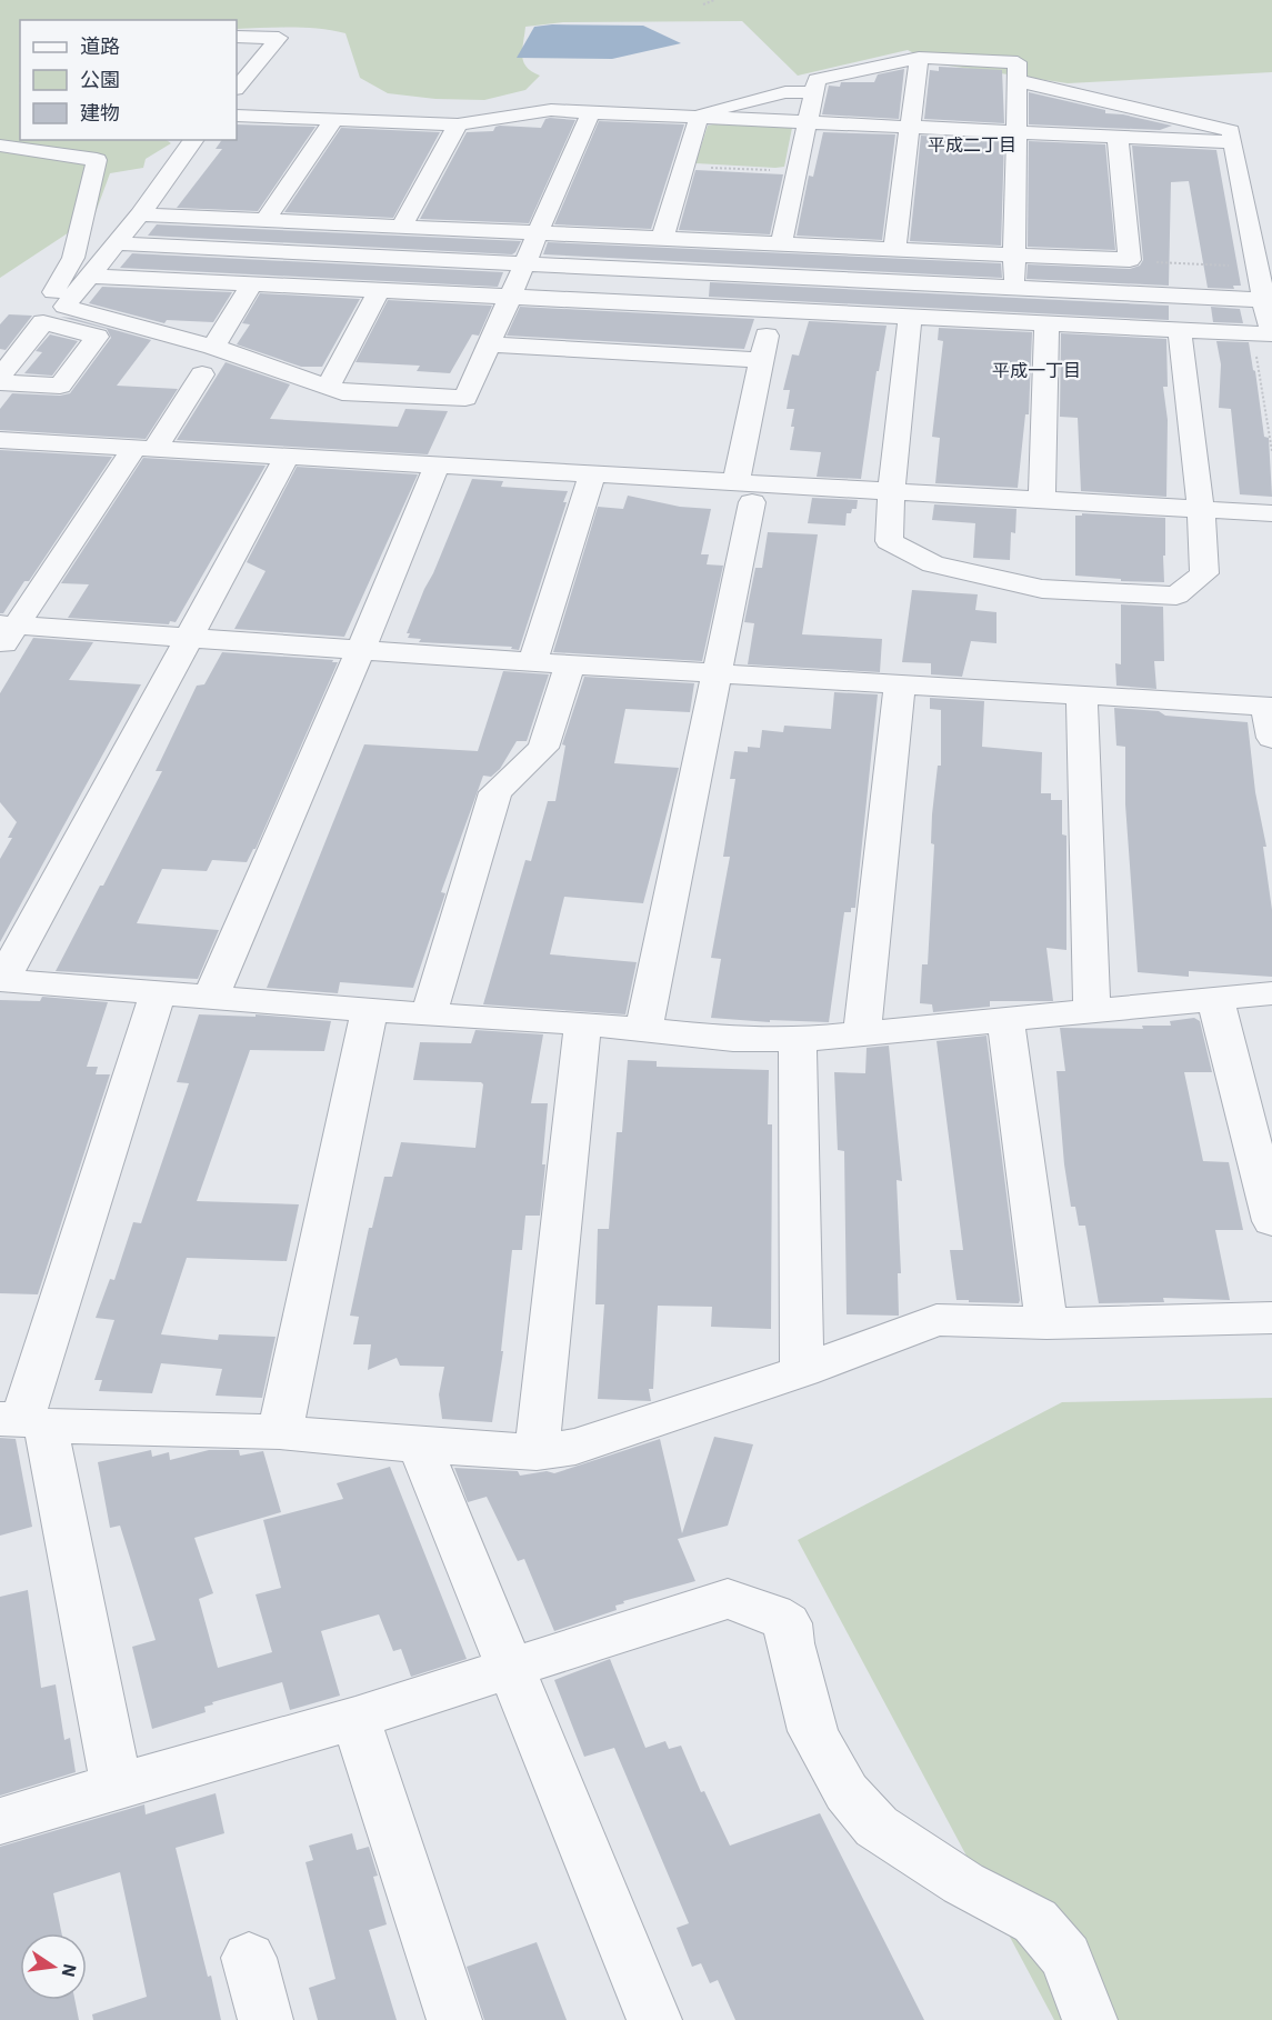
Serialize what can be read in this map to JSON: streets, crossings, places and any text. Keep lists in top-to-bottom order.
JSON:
{
  "districts": ["平成二丁目", "平成一丁目"],
  "legend": ["道路", "公園", "建物"],
  "north": "right"
}
